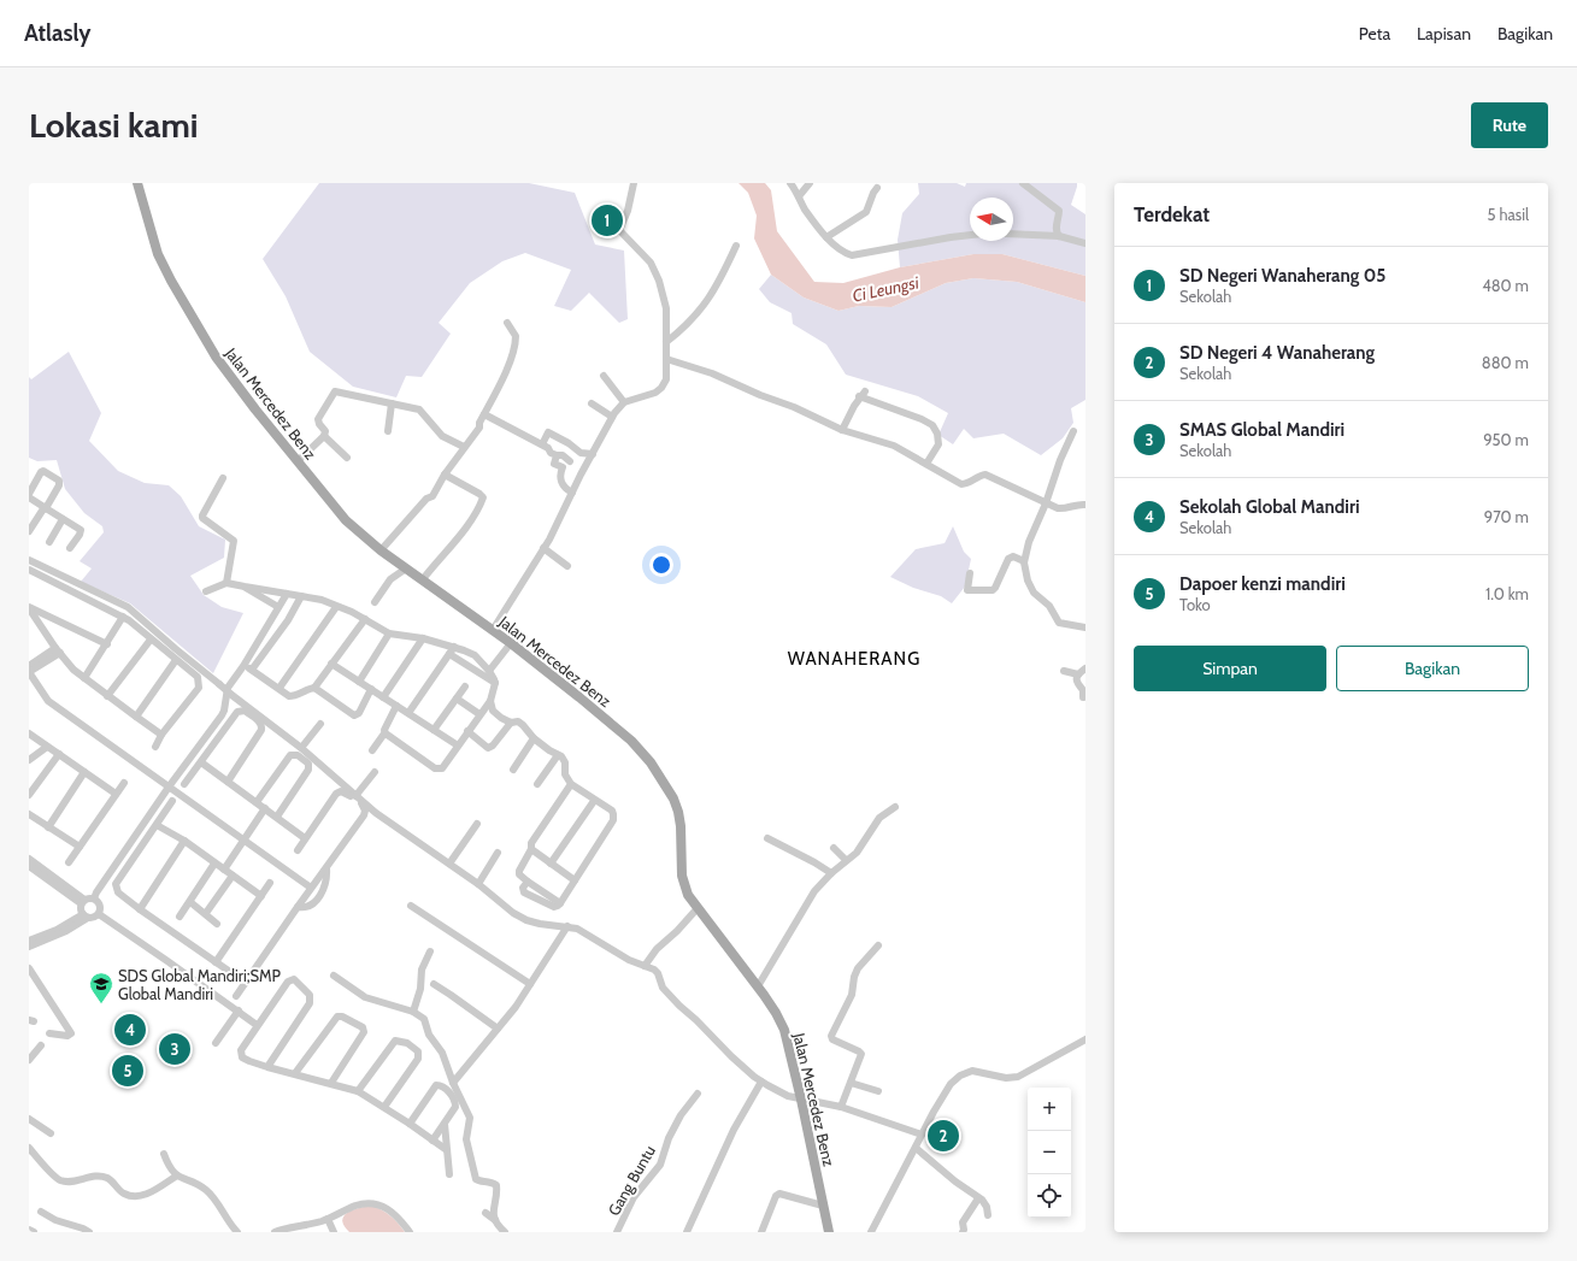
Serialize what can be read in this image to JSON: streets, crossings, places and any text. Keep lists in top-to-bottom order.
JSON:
{
  "streets": {
    "main road": ["Jalan Mercedez Benz"],
    "street": ["Gang Buntu"]
  },
  "districts": ["WANAHERANG"],
  "water": ["Ci Leungsi"],
  "places": {
    "school or university": ["SDS Global Mandiri;SMP Global Mandiri"]
  },
  "north": "left",
  "page": {
    "header": "Atlasly",
    "nav": ["Peta", "Lapisan", "Bagikan"],
    "buttons": [
      "Rute",
      ["Simpan", "Bagikan"]
    ],
    "title": "Lokasi kami",
    "heading": ["Terdekat", "5 hasil"],
    "pins": [
      "1",
      "4",
      "3",
      "5",
      "2"
    ],
    "list": [
      {
        "mark": "1",
        "name": "SD Negeri Wanaherang 05",
        "note": "Sekolah",
        "value": "480 m"
      },
      {
        "mark": "2",
        "name": "SD Negeri 4 Wanaherang",
        "note": "Sekolah",
        "value": "880 m"
      },
      {
        "mark": "3",
        "name": "SMAS Global Mandiri",
        "note": "Sekolah",
        "value": "950 m"
      },
      {
        "mark": "4",
        "name": "Sekolah Global Mandiri",
        "note": "Sekolah",
        "value": "970 m"
      },
      {
        "mark": "5",
        "name": "Dapoer kenzi mandiri",
        "note": "Toko",
        "value": "1.0 km"
      }
    ],
    "map_buttons": ["+", "−"]
  }
}
